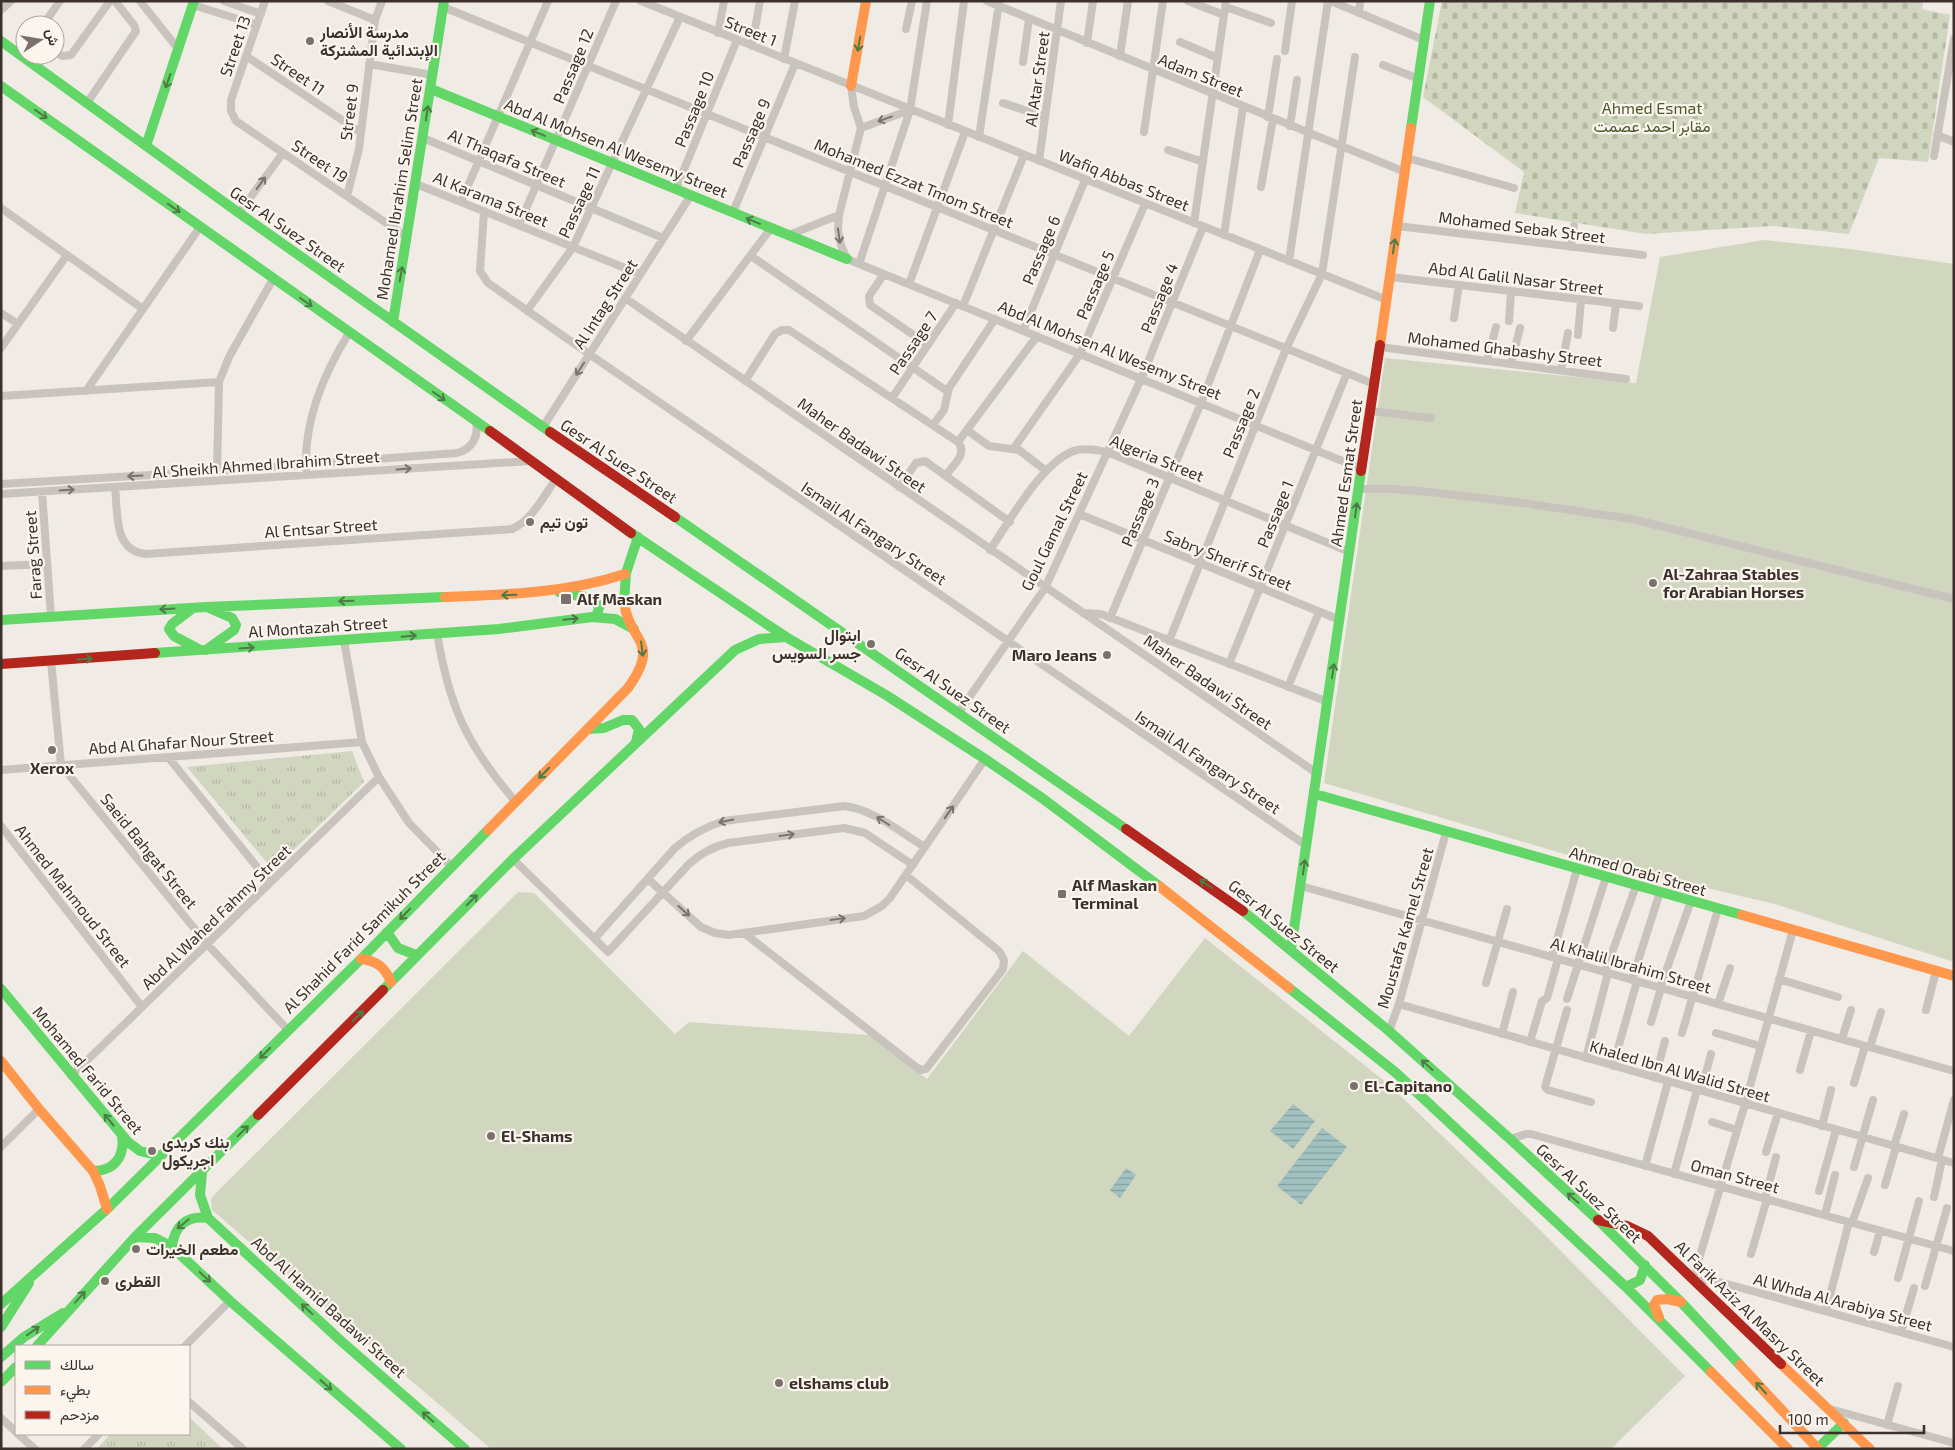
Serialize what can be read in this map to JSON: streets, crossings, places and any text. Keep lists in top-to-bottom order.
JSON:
{
  "streets": {
    "main road": [
      "Abd Al Mohsen Al Wesemy Street",
      "Mohamed Ibrahim Selim Street",
      "Gesr Al Suez Street",
      "Ahmed Esmat Street",
      "Al Montazah Street",
      "Ahmed Orabi Street",
      "Al Shahid Farid Samikuh Street",
      "Mohamed Farid Street",
      "Abd Al Hamid Badawi Street",
      "Al Farik Aziz Al Masry Street"
    ],
    "street": [
      "Street 1",
      "Street 13",
      "Passage 12",
      "Street 11",
      "Adam Street",
      "Al Atar Street",
      "Passage 10",
      "Street 9",
      "Passage 9",
      "Al Thaqafa Street",
      "Street 19",
      "Wafiq Abbas Street",
      "Mohamed Ezzat Tmom Street",
      "Al Karama Street",
      "Passage 11",
      "Mohamed Sebak Street",
      "Passage 6",
      "Abd Al Galil Nasar Street",
      "Passage 5",
      "Passage 4",
      "Al Intag Street",
      "Passage 7",
      "Mohamed Ghabashy Street",
      "Passage 2",
      "Maher Badawi Street",
      "Algeria Street",
      "Al Sheikh Ahmed Ibrahim Street",
      "Passage 3",
      "Passage 1",
      "Al Entsar Street",
      "Goul Gamal Street",
      "Ismail Al Fangary Street",
      "Farag Street",
      "Sabry Sherif Street",
      "Abd Al Ghafar Nour Street",
      "Saeid Bahgat Street",
      "Ahmed Mahmoud Street",
      "Abd Al Wahed Fahmy Street",
      "Moustafa Kamel Street",
      "Al Khalil Ibrahim Street",
      "Khaled Ibn Al Walid Street",
      "Oman Street",
      "Al Whda Al Arabiya Street"
    ]
  },
  "crossings": [
    ["Street 1", "Passage 10"],
    ["Street 1", "Passage 9"],
    ["Street 1", "Wafiq Abbas Street"],
    ["Street 1", "Passage 11"],
    ["Street 13", "Street 11"],
    ["Street 13", "Street 19"],
    ["Passage 12", "Abd Al Mohsen Al Wesemy Street"],
    ["Passage 12", "Al Thaqafa Street"],
    ["Passage 12", "Mohamed Ezzat Tmom Street"],
    ["Passage 12", "Al Karama Street"],
    ["Street 11", "Street 9"],
    ["Adam Street", "Al Atar Street"],
    ["Adam Street", "Passage 2"],
    ["Adam Street", "Ahmed Esmat Street"],
    ["Al Atar Street", "Wafiq Abbas Street"],
    ["Passage 10", "Abd Al Mohsen Al Wesemy Street"],
    ["Passage 10", "Mohamed Ezzat Tmom Street"],
    ["Street 9", "Street 19"],
    ["Passage 9", "Abd Al Mohsen Al Wesemy Street"],
    ["Passage 9", "Mohamed Ezzat Tmom Street"],
    ["Abd Al Mohsen Al Wesemy Street", "Mohamed Ibrahim Selim Street"],
    ["Abd Al Mohsen Al Wesemy Street", "Passage 11"],
    ["Abd Al Mohsen Al Wesemy Street", "Passage 6"],
    ["Abd Al Mohsen Al Wesemy Street", "Passage 5"],
    ["Abd Al Mohsen Al Wesemy Street", "Passage 4"],
    ["Abd Al Mohsen Al Wesemy Street", "Al Intag Street"],
    ["Abd Al Mohsen Al Wesemy Street", "Passage 7"],
    ["Abd Al Mohsen Al Wesemy Street", "Passage 2"],
    ["Abd Al Mohsen Al Wesemy Street", "Ahmed Esmat Street"],
    ["Abd Al Mohsen Al Wesemy Street", "Passage 3"],
    ["Abd Al Mohsen Al Wesemy Street", "Passage 1"],
    ["Abd Al Mohsen Al Wesemy Street", "Goul Gamal Street"],
    ["Al Thaqafa Street", "Mohamed Ibrahim Selim Street"],
    ["Al Thaqafa Street", "Passage 11"],
    ["Al Thaqafa Street", "Al Intag Street"],
    ["Street 19", "Mohamed Ibrahim Selim Street"],
    ["Wafiq Abbas Street", "Passage 6"],
    ["Wafiq Abbas Street", "Passage 5"],
    ["Wafiq Abbas Street", "Passage 4"],
    ["Wafiq Abbas Street", "Passage 7"],
    ["Wafiq Abbas Street", "Passage 2"],
    ["Wafiq Abbas Street", "Ahmed Esmat Street"],
    ["Wafiq Abbas Street", "Passage 3"],
    ["Mohamed Ezzat Tmom Street", "Mohamed Ibrahim Selim Street"],
    ["Mohamed Ezzat Tmom Street", "Passage 11"],
    ["Mohamed Ezzat Tmom Street", "Passage 6"],
    ["Mohamed Ezzat Tmom Street", "Passage 5"],
    ["Mohamed Ezzat Tmom Street", "Passage 4"],
    ["Mohamed Ezzat Tmom Street", "Passage 7"],
    ["Mohamed Ezzat Tmom Street", "Passage 2"],
    ["Mohamed Ezzat Tmom Street", "Ahmed Esmat Street"],
    ["Mohamed Ezzat Tmom Street", "Passage 3"],
    ["Mohamed Ezzat Tmom Street", "Passage 1"],
    ["Mohamed Ibrahim Selim Street", "Al Karama Street"],
    ["Mohamed Ibrahim Selim Street", "Gesr Al Suez Street"],
    ["Al Karama Street", "Passage 11"],
    ["Al Karama Street", "Al Intag Street"],
    ["Al Karama Street", "Ismail Al Fangary Street"],
    ["Passage 11", "Ismail Al Fangary Street"],
    ["Mohamed Sebak Street", "Ahmed Esmat Street"],
    ["Gesr Al Suez Street", "Al Intag Street"],
    ["Gesr Al Suez Street", "Ahmed Esmat Street"],
    ["Gesr Al Suez Street", "Goul Gamal Street"],
    ["Gesr Al Suez Street", "Moustafa Kamel Street"],
    ["Gesr Al Suez Street", "Oman Street"],
    ["Gesr Al Suez Street", "Al Farik Aziz Al Masry Street"],
    ["Abd Al Galil Nasar Street", "Ahmed Esmat Street"],
    ["Passage 4", "Goul Gamal Street"],
    ["Al Intag Street", "Maher Badawi Street"],
    ["Al Intag Street", "Ismail Al Fangary Street"],
    ["Mohamed Ghabashy Street", "Ahmed Esmat Street"],
    ["Passage 2", "Maher Badawi Street"],
    ["Passage 2", "Algeria Street"],
    ["Passage 2", "Sabry Sherif Street"],
    ["Maher Badawi Street", "Algeria Street"],
    ["Maher Badawi Street", "Ahmed Esmat Street"],
    ["Maher Badawi Street", "Passage 3"],
    ["Maher Badawi Street", "Passage 1"],
    ["Maher Badawi Street", "Goul Gamal Street"],
    ["Algeria Street", "Ahmed Esmat Street"],
    ["Algeria Street", "Passage 3"],
    ["Algeria Street", "Passage 1"],
    ["Algeria Street", "Goul Gamal Street"],
    ["Al Sheikh Ahmed Ibrahim Street", "Al Entsar Street"],
    ["Al Sheikh Ahmed Ibrahim Street", "Farag Street"],
    ["Ahmed Esmat Street", "Ismail Al Fangary Street"],
    ["Ahmed Esmat Street", "Sabry Sherif Street"],
    ["Ahmed Esmat Street", "Ahmed Orabi Street"],
    ["Ahmed Esmat Street", "Al Khalil Ibrahim Street"],
    ["Passage 3", "Sabry Sherif Street"],
    ["Passage 1", "Sabry Sherif Street"],
    ["Goul Gamal Street", "Ismail Al Fangary Street"],
    ["Goul Gamal Street", "Sabry Sherif Street"],
    ["Farag Street", "Al Montazah Street"],
    ["Al Montazah Street", "Al Shahid Farid Samikuh Street"],
    ["Abd Al Ghafar Nour Street", "Saeid Bahgat Street"],
    ["Saeid Bahgat Street", "Abd Al Wahed Fahmy Street"],
    ["Saeid Bahgat Street", "Al Shahid Farid Samikuh Street"],
    ["Ahmed Orabi Street", "Moustafa Kamel Street"],
    ["Ahmed Mahmoud Street", "Abd Al Wahed Fahmy Street"],
    ["Abd Al Wahed Fahmy Street", "Mohamed Farid Street"],
    ["Moustafa Kamel Street", "Al Khalil Ibrahim Street"],
    ["Moustafa Kamel Street", "Khaled Ibn Al Walid Street"],
    ["Al Shahid Farid Samikuh Street", "Mohamed Farid Street"],
    ["Al Whda Al Arabiya Street", "Al Farik Aziz Al Masry Street"]
  ],
  "one_way": ["Mohamed Ibrahim Selim Street"],
  "parks": ["Ahmed Esmat مقابر احمد عصمت"],
  "places": {
    "other": [
      "مدرسة الأنصار الإبتدائية المشتركة",
      "تون تيم",
      "Al-Zahraa Stables for Arabian Horses",
      "ابتوال جسر السويس",
      "Maro Jeans",
      "Xerox",
      "El-Capitano",
      "El-Shams",
      "بنك كريدى اجريكول",
      "مطعم الخيرات",
      "القطرى",
      "elshams club"
    ],
    "transit": ["Alf Maskan", "Alf Maskan Terminal"]
  },
  "legend": ["سالك", "بطيء", "مزدحم"],
  "scale_bar": "100 m",
  "north": "right"
}
